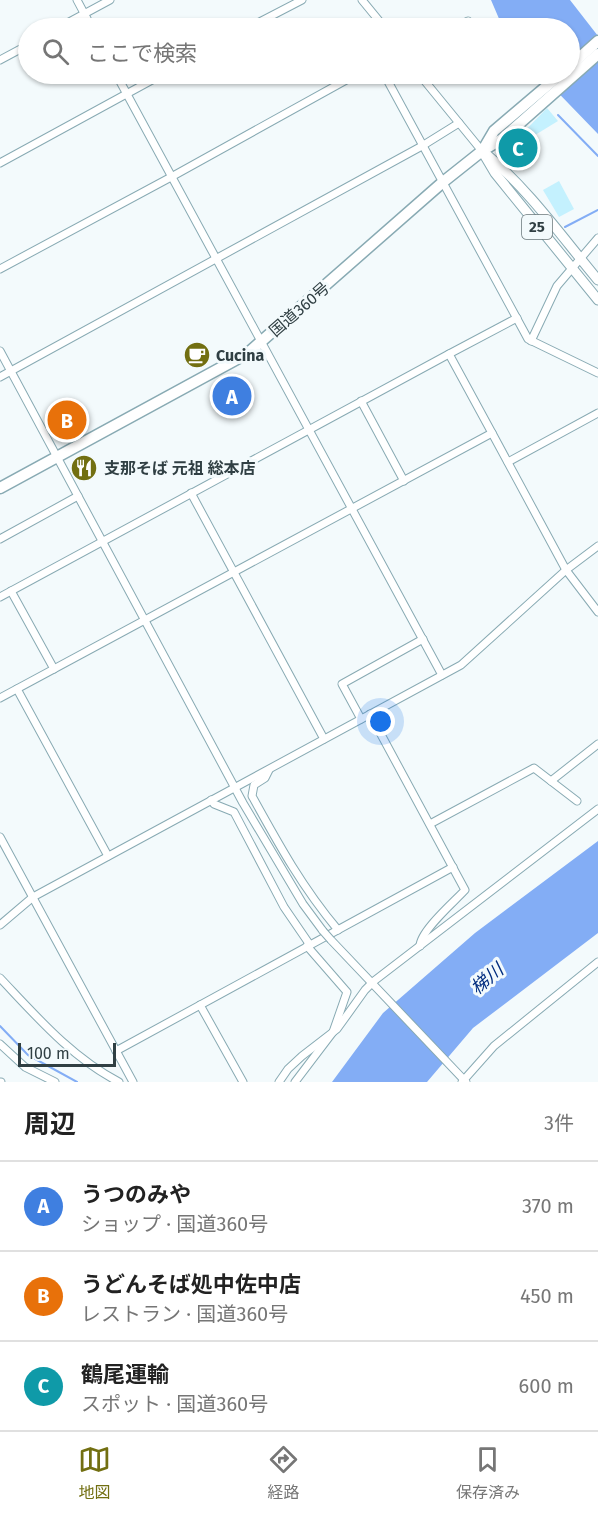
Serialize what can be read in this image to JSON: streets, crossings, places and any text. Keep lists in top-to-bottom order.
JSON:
{
  "streets": {
    "highway": ["国道360号"],
    "main road": ["25"]
  },
  "crossings": [
    ["25", "国道360号"]
  ],
  "water": ["梯川"],
  "places": {
    "cafe": ["Cucina"],
    "restaurant": ["支那そば 元祖 総本店"]
  },
  "scale_bar": "100 m",
  "page": {
    "search": "ここで検索",
    "pins": ["C", "A", "B"],
    "scale": "100 m",
    "heading": ["周辺", "3件"],
    "list": [
      {
        "mark": "A",
        "name": "うつのみや",
        "note": "ショップ · 国道360号",
        "value": "370 m"
      },
      {
        "mark": "B",
        "name": "うどんそば処中佐中店",
        "note": "レストラン · 国道360号",
        "value": "450 m"
      },
      {
        "mark": "C",
        "name": "鶴尾運輸",
        "note": "スポット · 国道360号",
        "value": "600 m"
      }
    ],
    "nav": ["地図", "経路", "保存済み"]
  }
}
